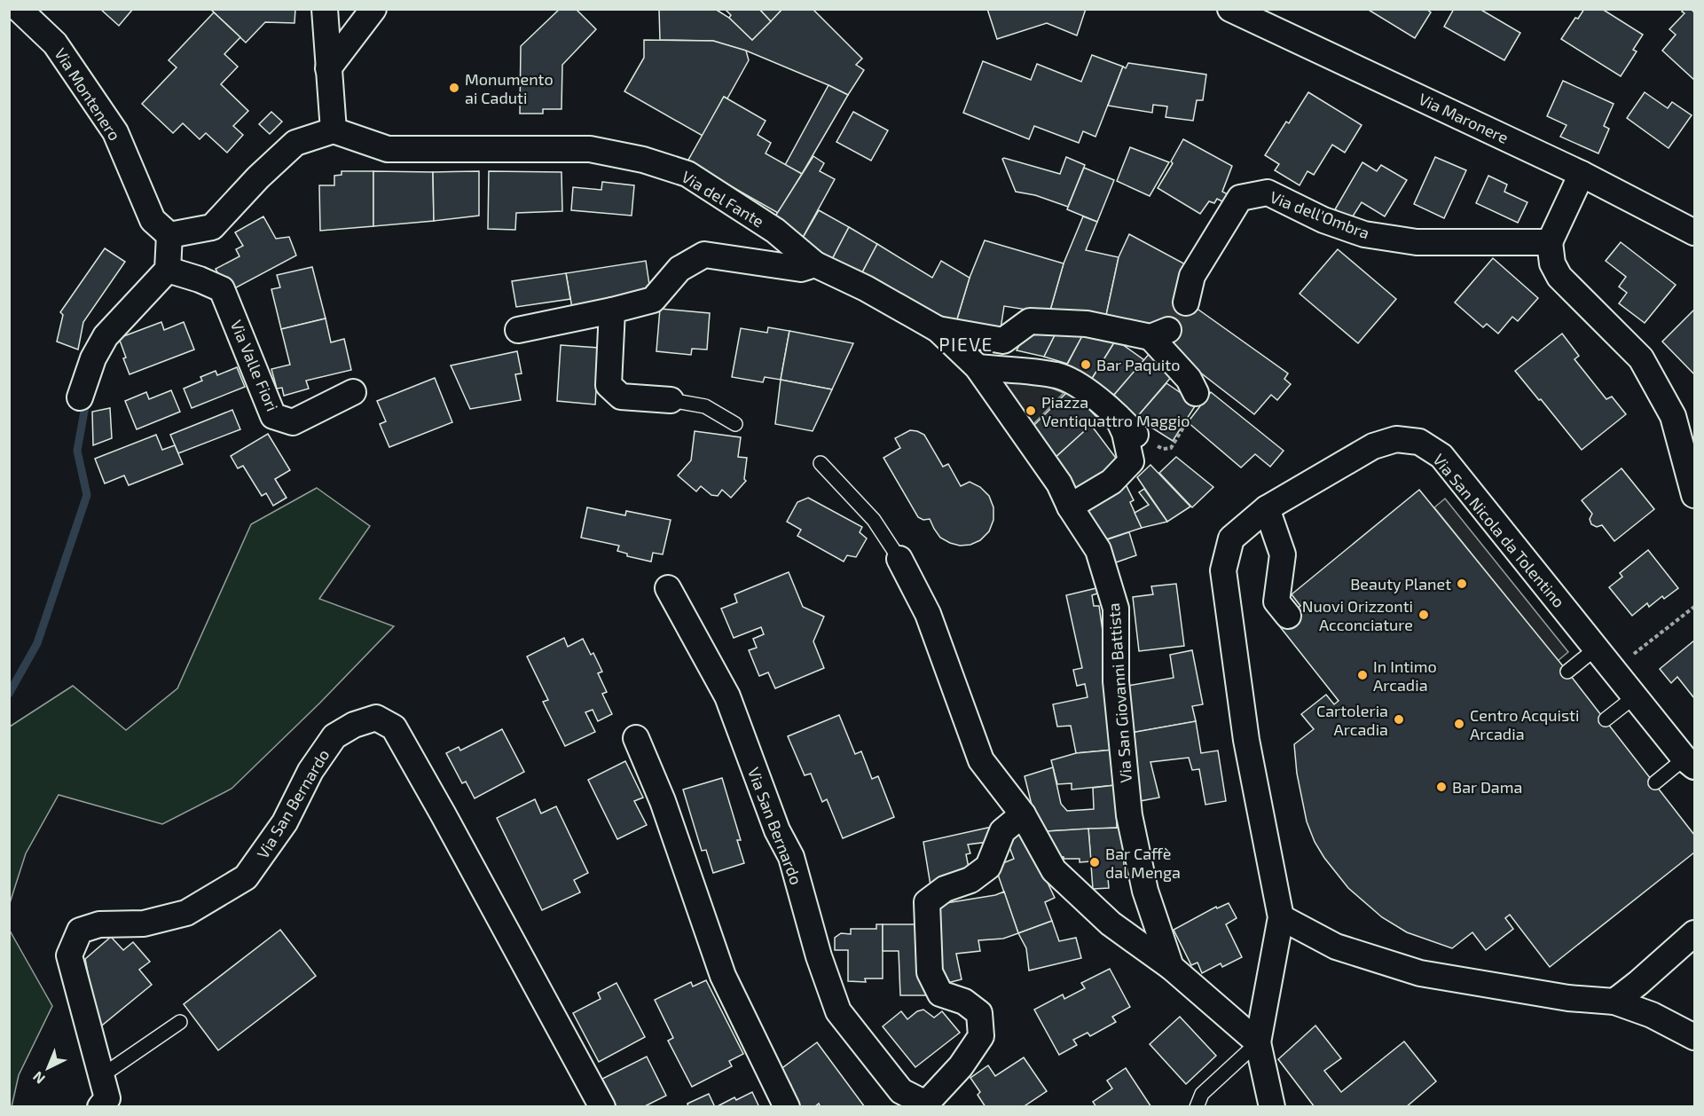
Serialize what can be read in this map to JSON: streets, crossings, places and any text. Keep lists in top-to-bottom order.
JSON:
{
  "streets": {
    "street": [
      "Via Montenero",
      "Via Maronere",
      "Via del Fante",
      "Via dell'Ombra",
      "Via Valle Fiori",
      "Via San Nicola da Tolentino",
      "Via San Giovanni Battista",
      "Via San Bernardo"
    ]
  },
  "crossings": [
    ["Via del Fante", "Via San Giovanni Battista"]
  ],
  "districts": ["PIEVE"],
  "places": [
    "Monumento ai Caduti",
    "Bar Paquito",
    "Piazza Ventiquattro Maggio",
    "Beauty Planet",
    "Nuovi Orizzonti Acconciature",
    "In Intimo Arcadia",
    "Cartoleria Arcadia",
    "Centro Acquisti Arcadia",
    "Bar Dama",
    "Bar Caffè dal Menga"
  ],
  "north": "bottom left"
}
